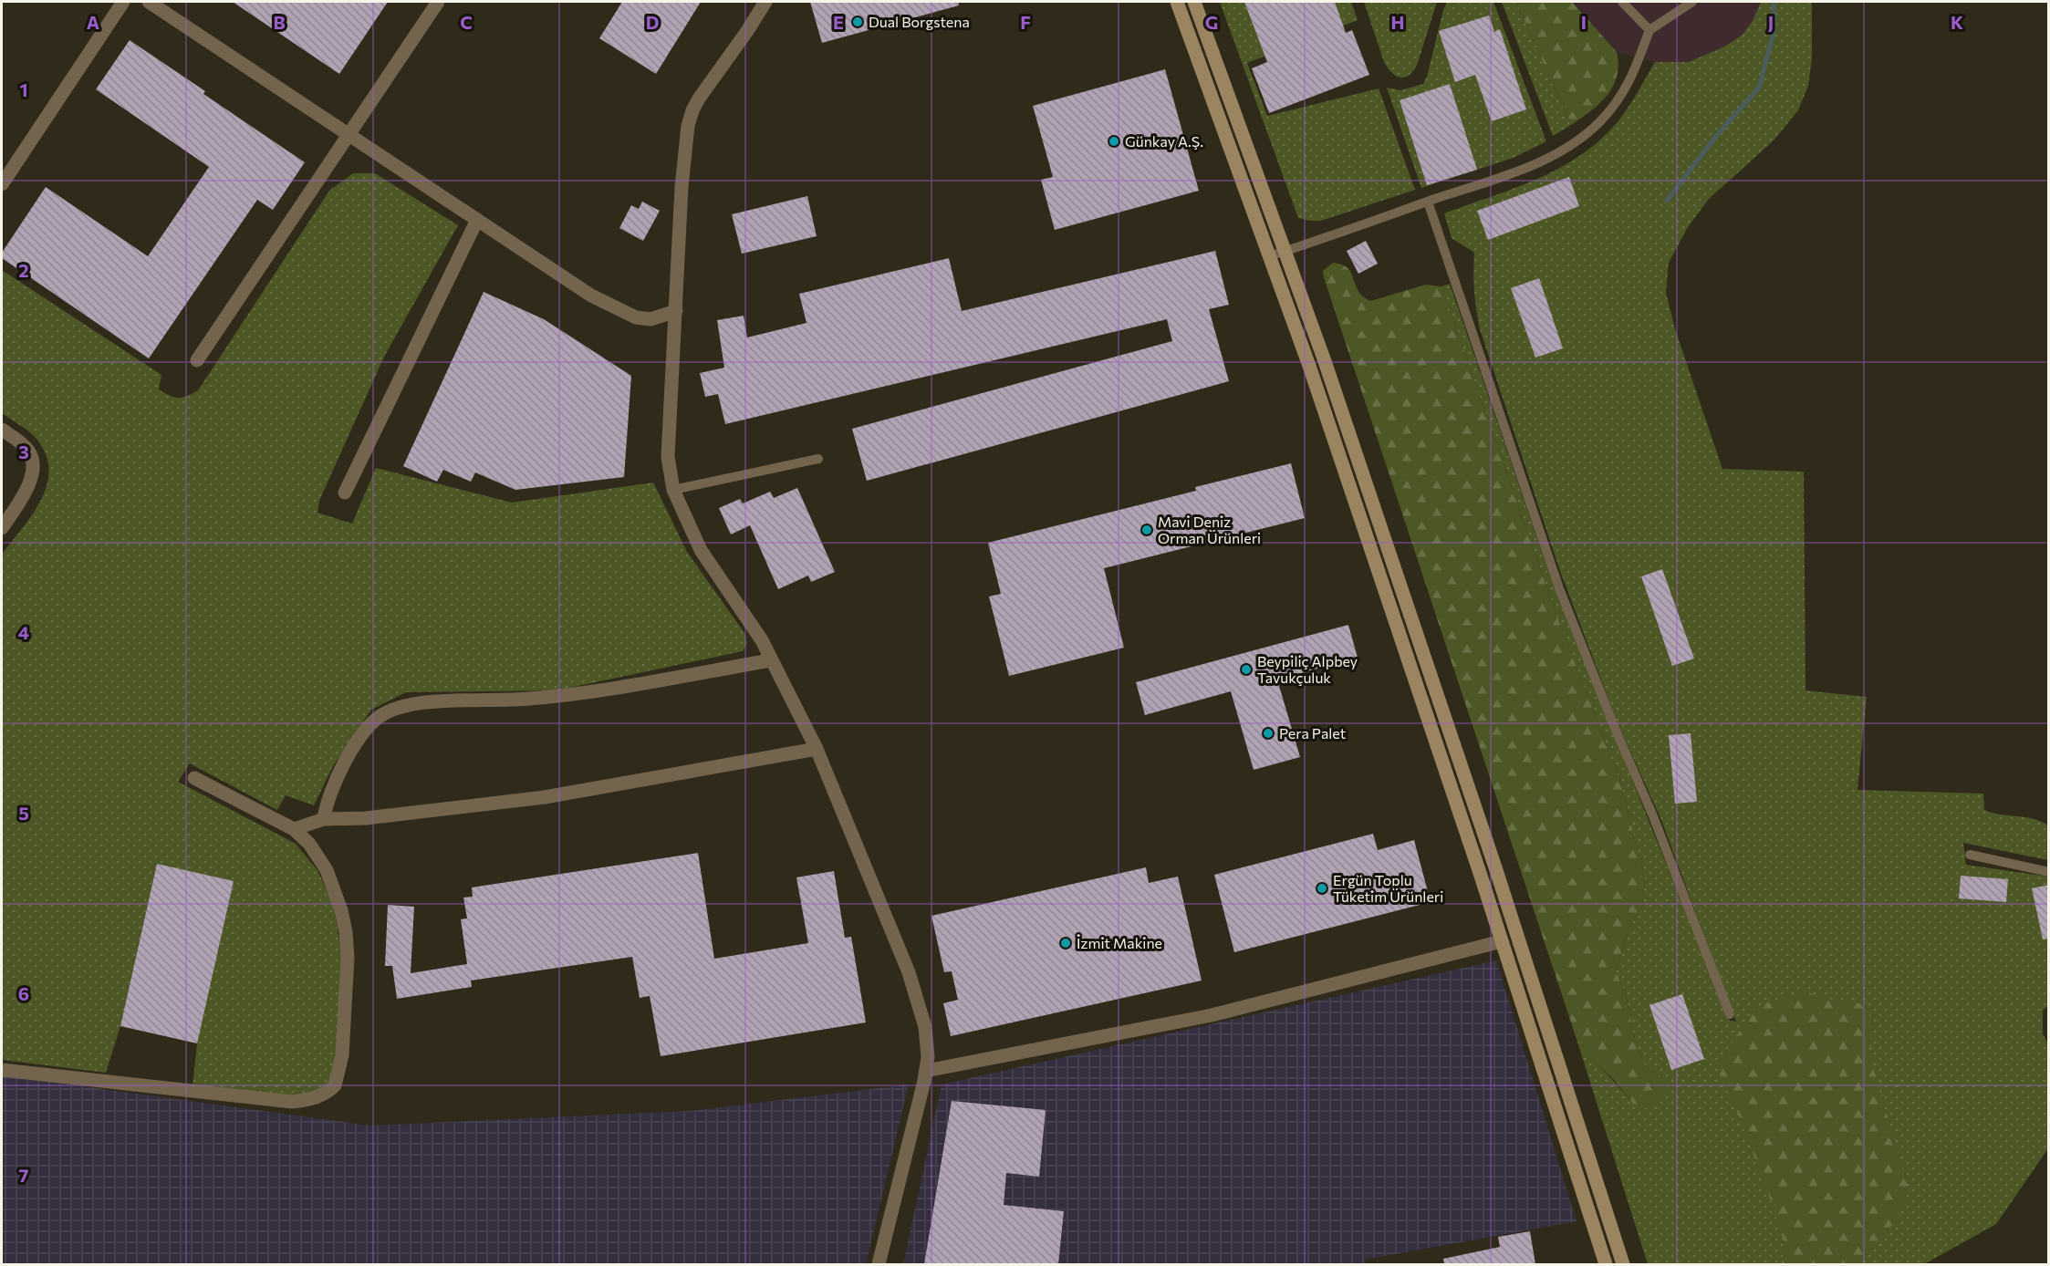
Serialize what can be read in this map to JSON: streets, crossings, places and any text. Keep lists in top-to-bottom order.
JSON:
{
  "places": [
    "Dual Borgstena",
    "Günkay A.Ş.",
    "Mavi Deniz Orman Ürünleri",
    "Beypiliç Alpbey Tavukçuluk",
    "Pera Palet",
    "Ergün Toplu Tüketim Ürünleri",
    "İzmit Makine"
  ],
  "grid": {
    "columns": [
      "A",
      "B",
      "C",
      "D",
      "E",
      "F",
      "G",
      "H",
      "I",
      "J",
      "K"
    ],
    "rows": [
      "1",
      "2",
      "3",
      "4",
      "5",
      "6",
      "7"
    ]
  }
}
